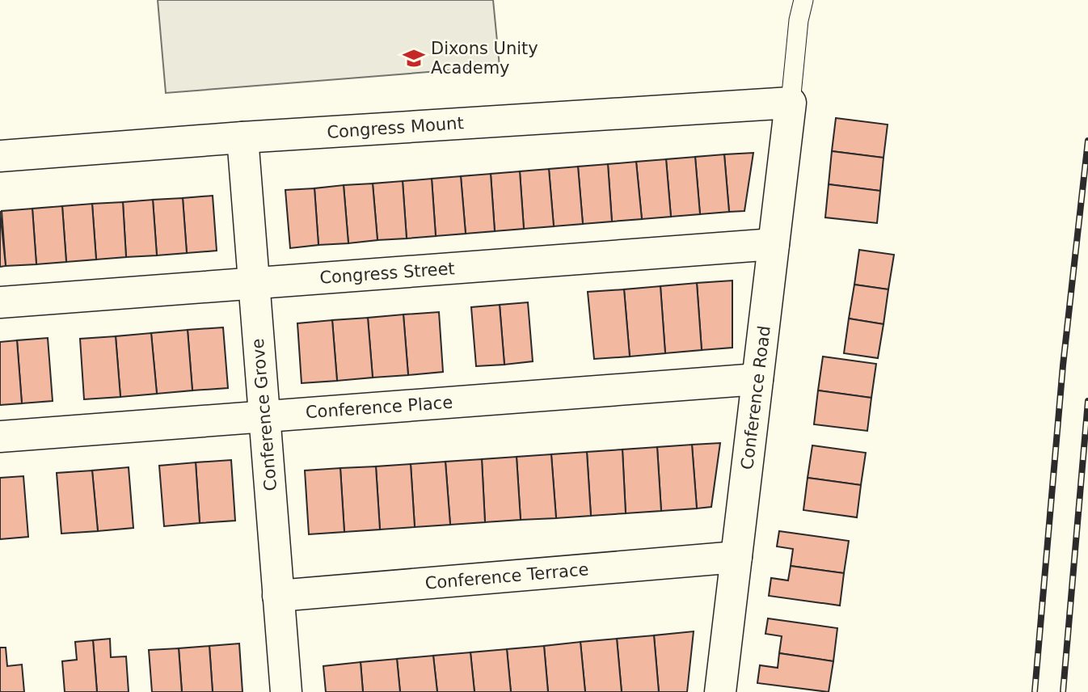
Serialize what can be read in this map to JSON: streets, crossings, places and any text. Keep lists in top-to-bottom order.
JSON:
{
  "streets": {
    "street": [
      "Congress Mount",
      "Congress Street",
      "Conference Road",
      "Conference Place",
      "Conference Grove",
      "Conference Terrace"
    ]
  },
  "crossings": [
    ["Congress Mount", "Conference Road"],
    ["Congress Mount", "Conference Grove"],
    ["Congress Street", "Conference Road"],
    ["Congress Street", "Conference Grove"],
    ["Conference Road", "Conference Place"],
    ["Conference Road", "Conference Terrace"],
    ["Conference Place", "Conference Grove"],
    ["Conference Grove", "Conference Terrace"]
  ],
  "places": {
    "school or university": ["Dixons Unity Academy"]
  }
}
